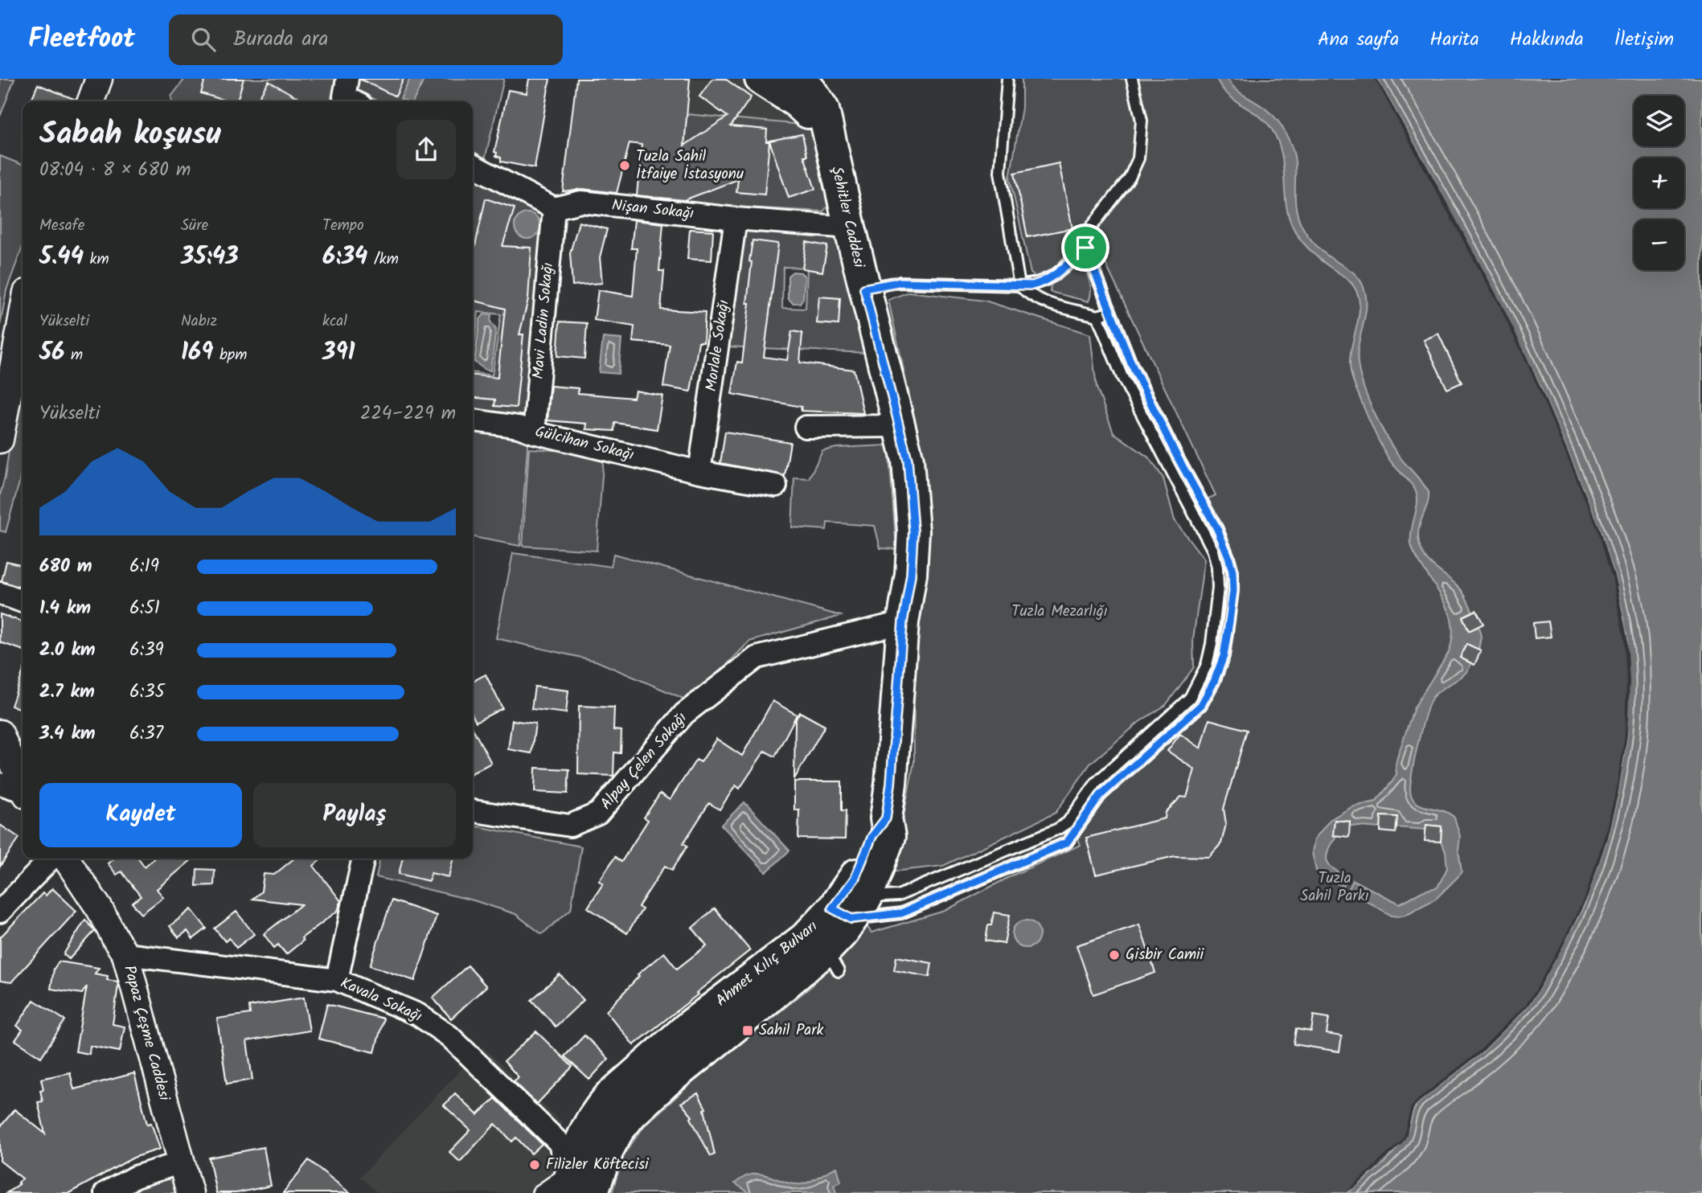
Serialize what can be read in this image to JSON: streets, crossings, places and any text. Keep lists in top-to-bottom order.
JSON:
{
  "streets": {
    "main road": ["Şehitler Caddesi", "Ahmet Kılıç Bulvarı"],
    "street": [
      "Nişan Sokağı",
      "Mavi Ladin Sokağı",
      "Morlale Sokağı",
      "Gülcihan Sokağı",
      "Alpay Çelen Sokağı",
      "Kavala Sokağı",
      "Papaz Çeşme Caddesi"
    ]
  },
  "crossings": [
    ["Nişan Sokağı", "Şehitler Caddesi"],
    ["Nişan Sokağı", "Mavi Ladin Sokağı"],
    ["Nişan Sokağı", "Morlale Sokağı"],
    ["Şehitler Caddesi", "Alpay Çelen Sokağı"],
    ["Şehitler Caddesi", "Ahmet Kılıç Bulvarı"],
    ["Mavi Ladin Sokağı", "Gülcihan Sokağı"],
    ["Morlale Sokağı", "Gülcihan Sokağı"],
    ["Ahmet Kılıç Bulvarı", "Kavala Sokağı"],
    ["Kavala Sokağı", "Papaz Çeşme Caddesi"]
  ],
  "parks": ["Tuzla Mezarlığı", "Tuzla Sahil Parkı"],
  "places": {
    "other": ["Tuzla Sahil İtfaiye İstasyonu", "Gisbir Camii", "Filizler Köftecisi"],
    "transit": ["Sahil Park"]
  },
  "page": {
    "header": "Fleetfoot",
    "search": "Burada ara",
    "nav": [
      "Ana sayfa",
      "Harita",
      "Hakkında",
      "İletişim"
    ],
    "map_buttons": ["+", "−"],
    "heading": ["Sabah koşusu", "08:04 · 8 × 680 m"],
    "stats": [
      ["Mesafe", "5.44 km"],
      ["Süre", "35:43"],
      ["Tempo", "6:34 /km"],
      ["Yükselti", "56 m"],
      ["Nabız", "169 bpm"],
      ["kcal", "391"]
    ],
    "chart": ["Yükselti", "224–229 m"],
    "list": [
      {
        "name": "680 m",
        "note": "6:19"
      },
      {
        "name": "1.4 km",
        "note": "6:51"
      },
      {
        "name": "2.0 km",
        "note": "6:39"
      },
      {
        "name": "2.7 km",
        "note": "6:35"
      },
      {
        "name": "3.4 km",
        "note": "6:37"
      }
    ],
    "buttons": ["Kaydet", "Paylaş"]
  }
}
